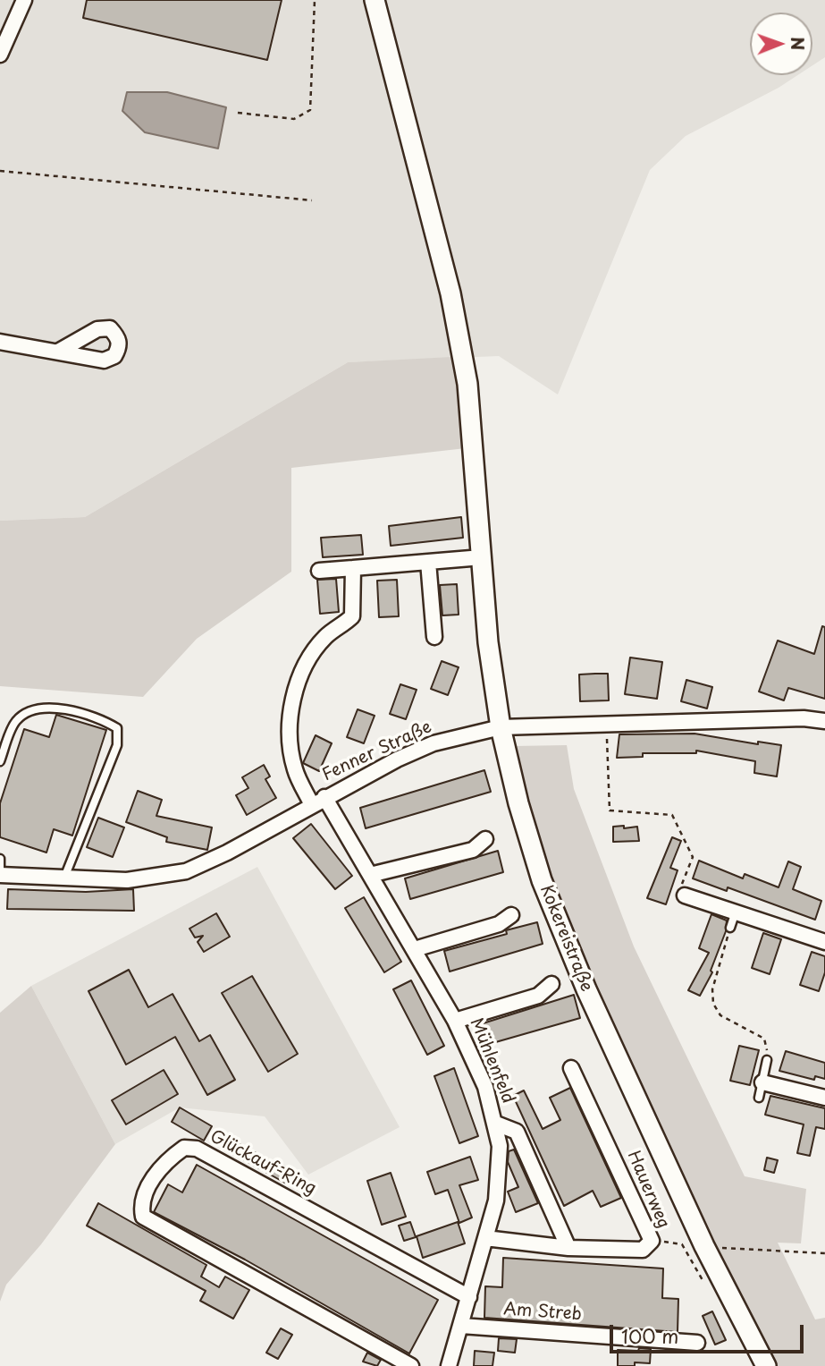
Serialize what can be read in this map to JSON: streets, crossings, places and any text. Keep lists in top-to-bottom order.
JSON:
{
  "streets": {
    "main road": ["Kokereistraße"],
    "street": [
      "Fenner Straße",
      "Mühlenfeld",
      "Glückauf-Ring",
      "Hauerweg",
      "Am Streb"
    ]
  },
  "crossings": [
    ["Fenner Straße", "Kokereistraße"],
    ["Fenner Straße", "Mühlenfeld"],
    ["Mühlenfeld", "Glückauf-Ring"],
    ["Mühlenfeld", "Hauerweg"],
    ["Mühlenfeld", "Am Streb"]
  ],
  "scale_bar": "100 m",
  "north": "right"
}
